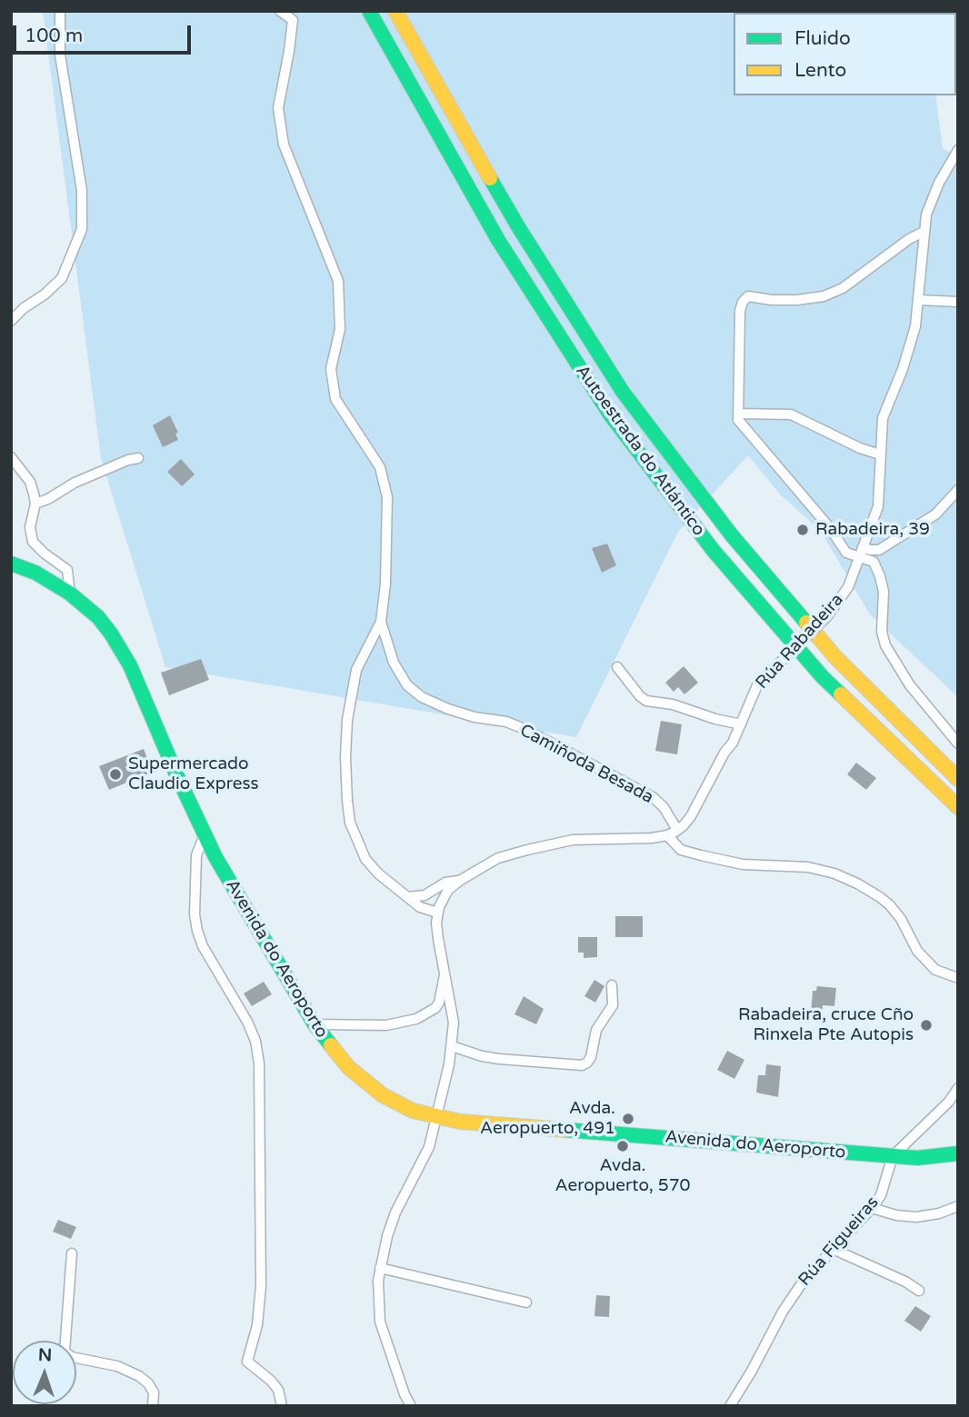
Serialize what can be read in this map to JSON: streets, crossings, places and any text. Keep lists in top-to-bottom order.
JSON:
{
  "streets": {
    "main road": ["Autoestrada do Atlántico", "Avenida do Aeroporto"],
    "street": ["Rúa Rabadeira", "Camiñoda Besada", "Rúa Figueiras"]
  },
  "crossings": [
    ["Rúa Rabadeira", "Camiñoda Besada"],
    ["Avenida do Aeroporto", "Rúa Figueiras"]
  ],
  "places": [
    "Rabadeira, 39",
    "Supermercado Claudio Express",
    "Rabadeira, cruce Cño Rinxela Pte Autopis",
    "Avda. Aeropuerto, 491",
    "Avda. Aeropuerto, 570"
  ],
  "legend": ["Fluido", "Lento"],
  "scale_bar": "100 m",
  "north": "top"
}
